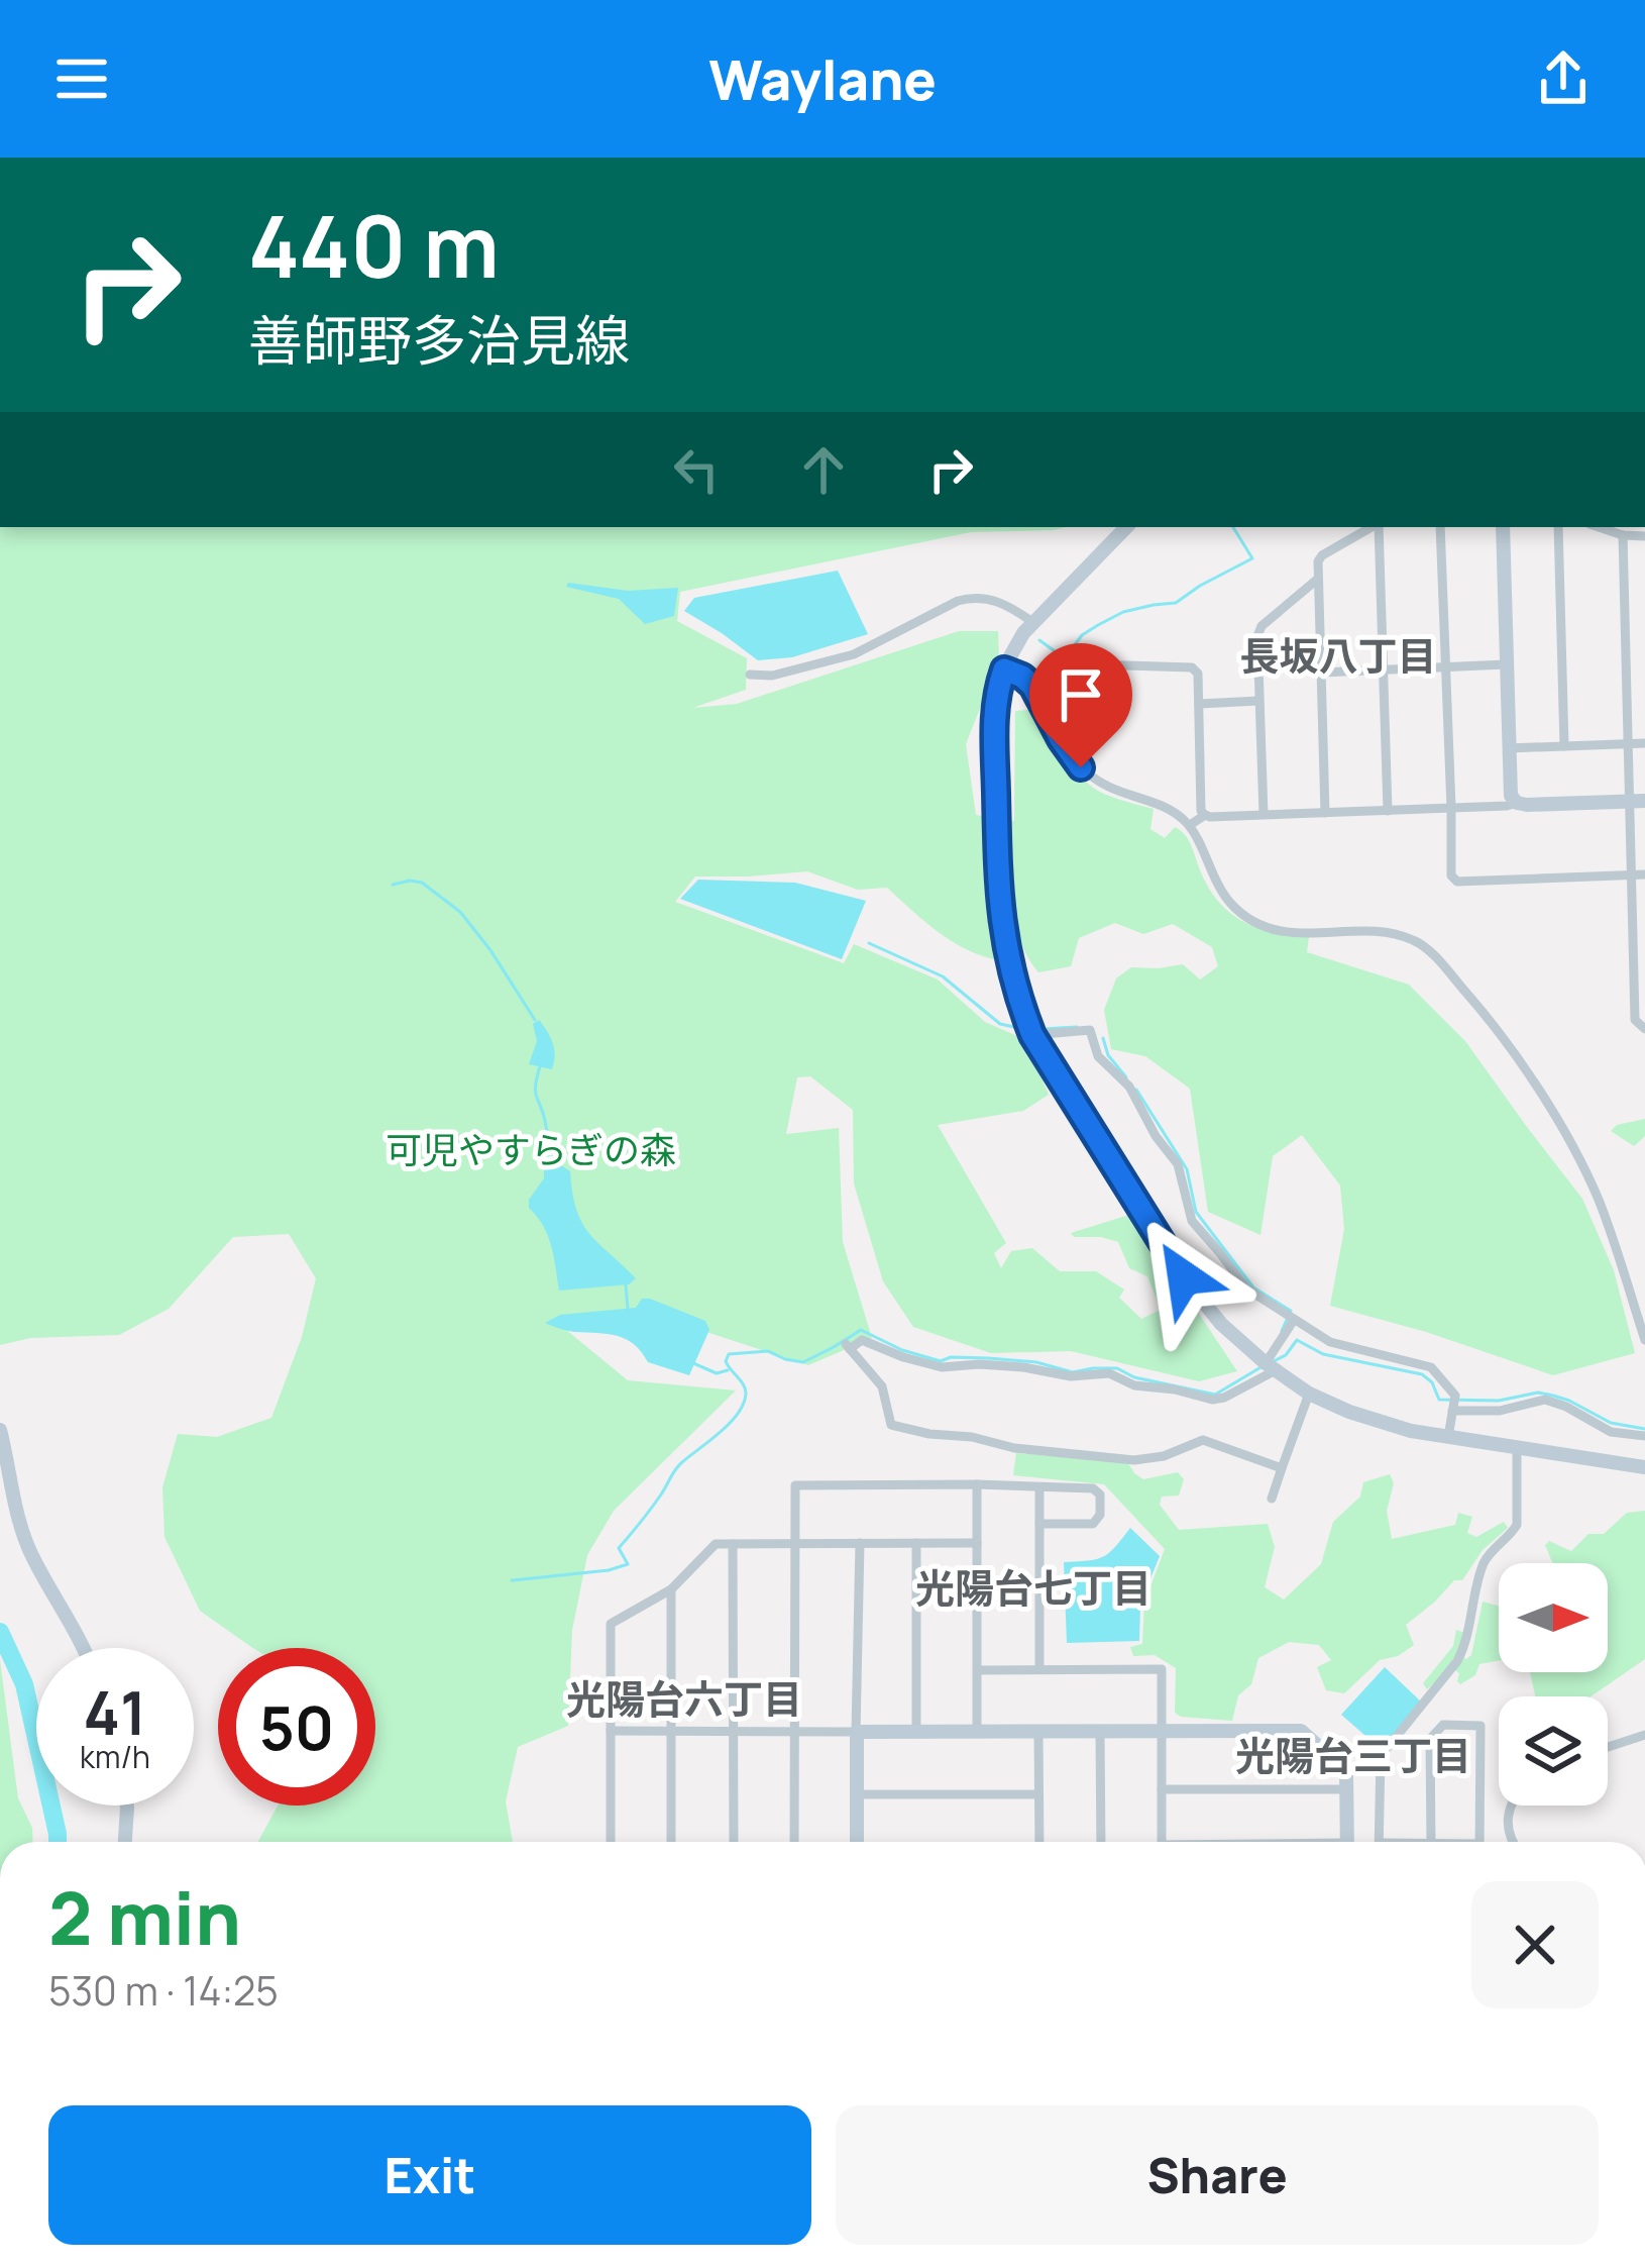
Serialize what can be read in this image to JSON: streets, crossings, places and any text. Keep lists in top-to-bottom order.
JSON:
{
  "districts": [
    "長坂八丁目",
    "光陽台七丁目",
    "光陽台六丁目",
    "光陽台三丁目"
  ],
  "parks": ["可児やすらぎの森"],
  "north": "right",
  "page": {
    "header": "Waylane",
    "turn": ["440 m", "善師野多治見線"],
    "speed": "41 km/h",
    "limit": "50",
    "heading": ["2 min", "530 m · 14:25"],
    "buttons": ["Exit", "Share"]
  }
}
